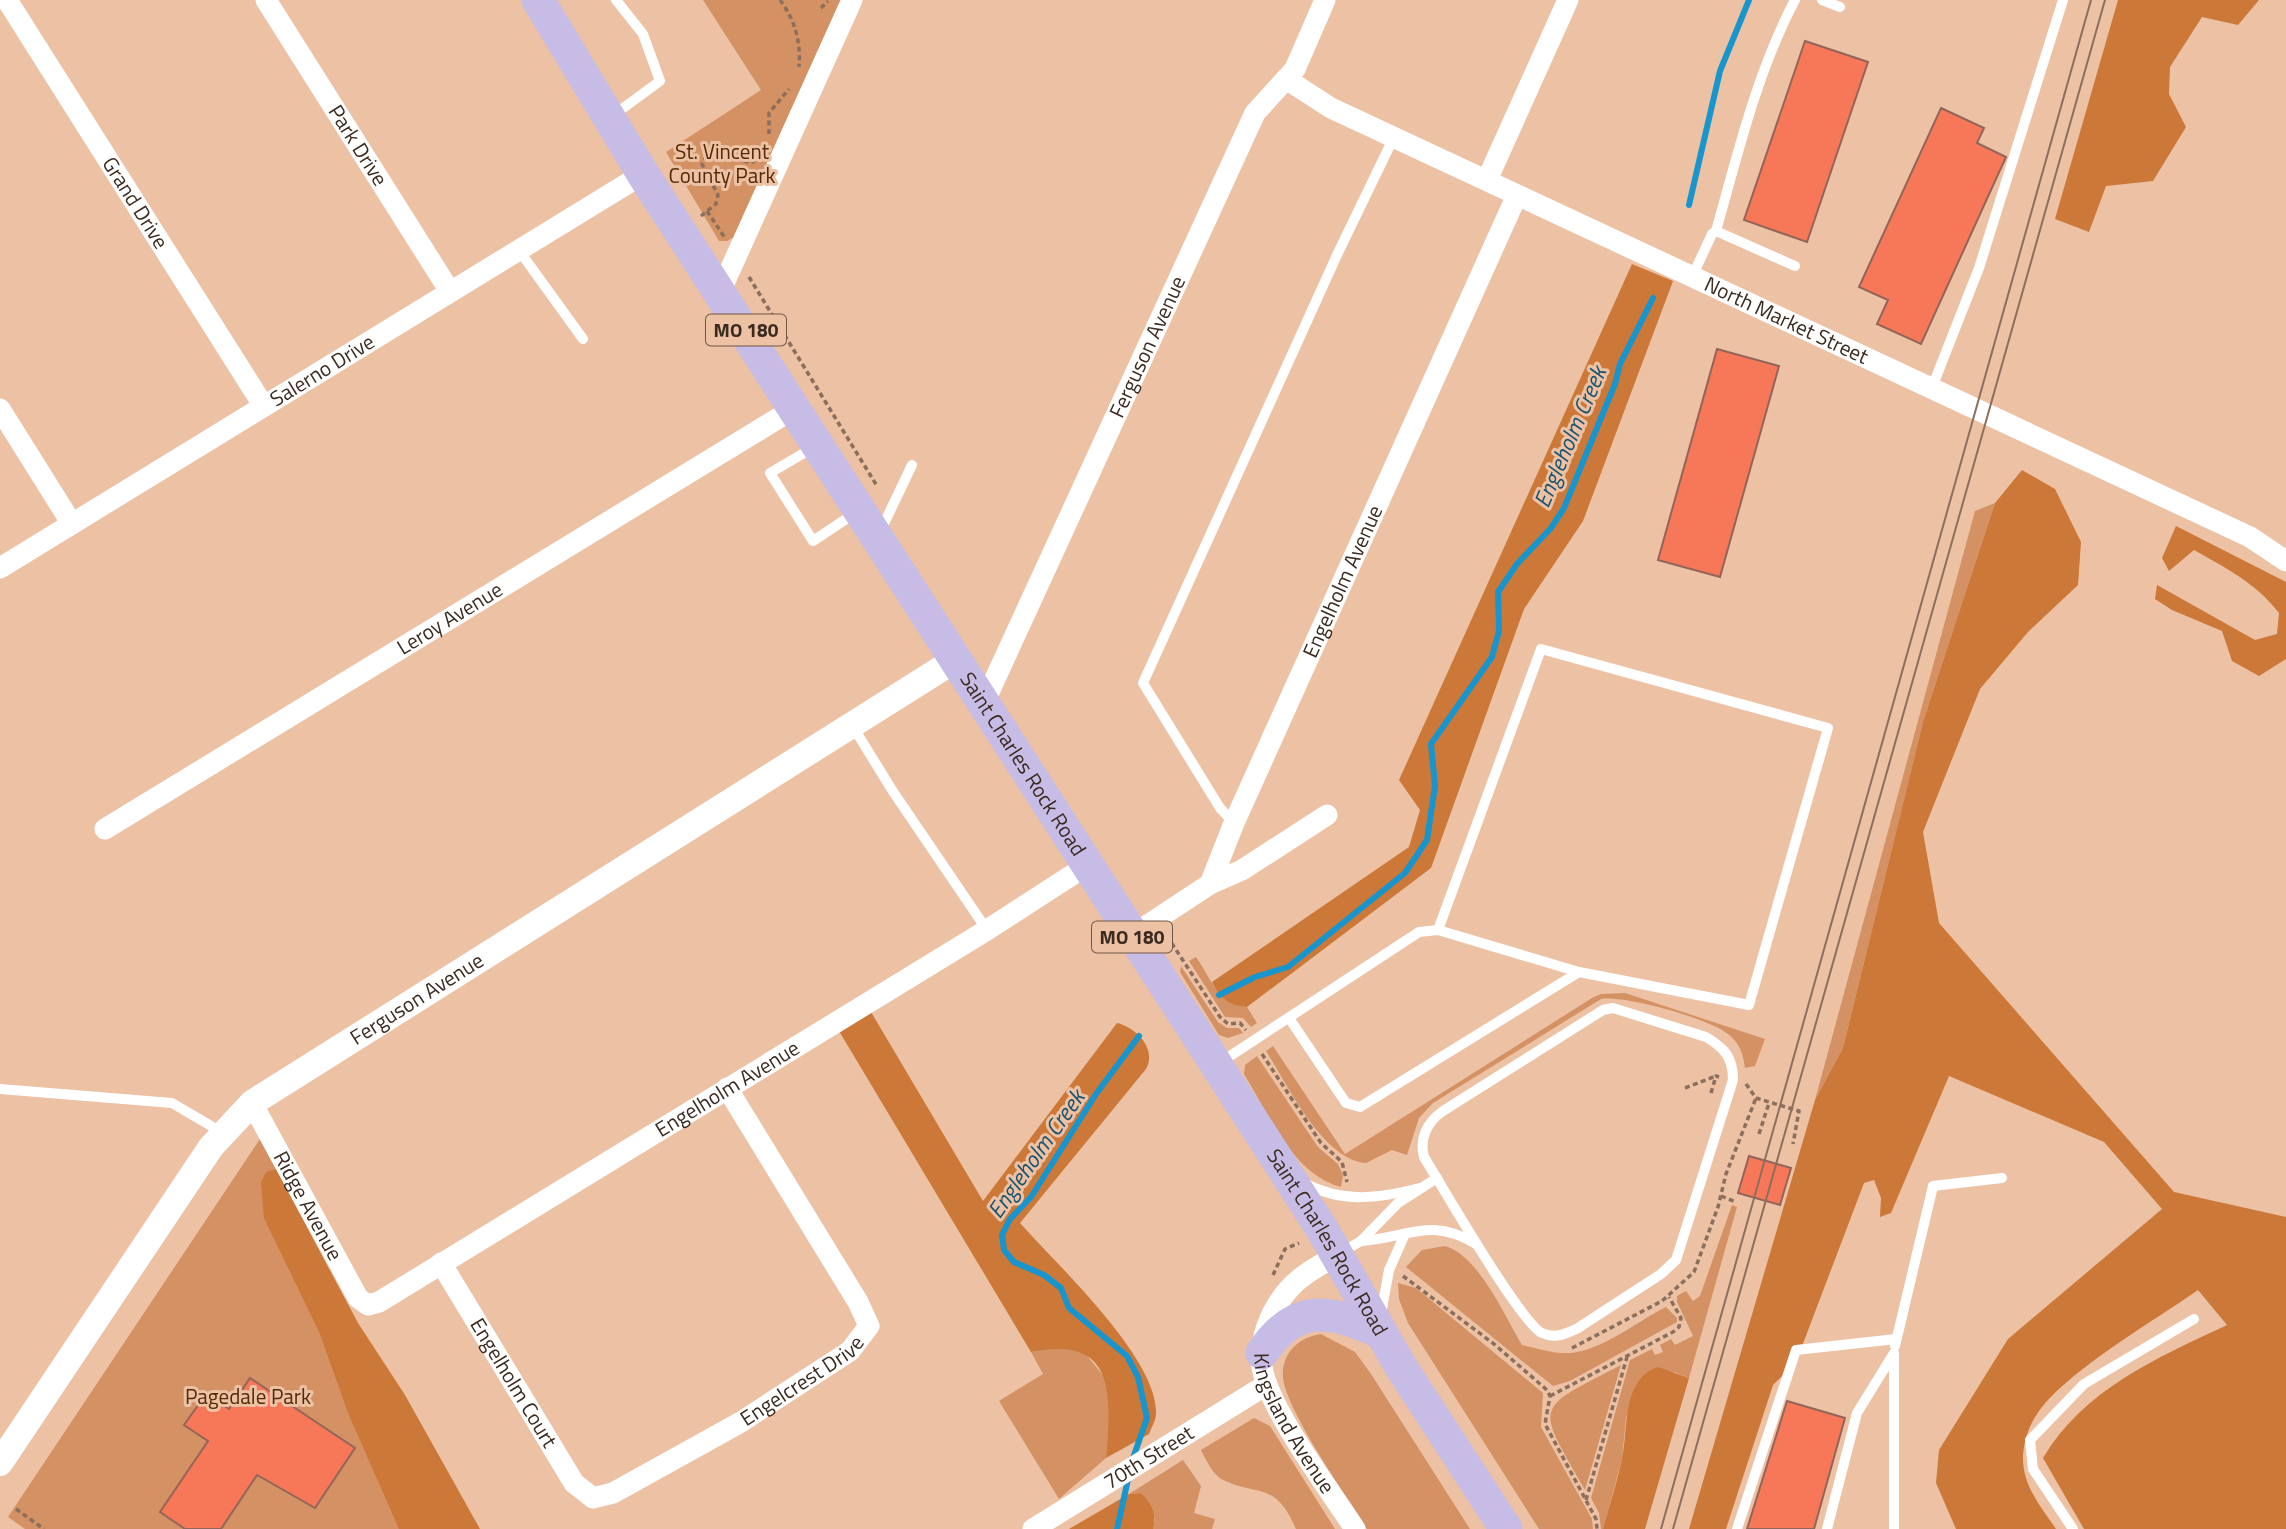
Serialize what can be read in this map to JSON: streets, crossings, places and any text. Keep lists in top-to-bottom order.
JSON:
{
  "streets": {
    "main road": ["MO 180", "Saint Charles Rock Road"],
    "street": [
      "Park Drive",
      "Grand Drive",
      "North Market Street",
      "Ferguson Avenue",
      "Salerno Drive",
      "Engelholm Avenue",
      "Leroy Avenue",
      "Ridge Avenue",
      "Engelcrest Drive",
      "Engelholm Court",
      "Kingsland Avenue",
      "70th Street"
    ]
  },
  "crossings": [
    ["Park Drive", "Salerno Drive"],
    ["Grand Drive", "Salerno Drive"],
    ["North Market Street", "Ferguson Avenue"],
    ["North Market Street", "Engelholm Avenue"],
    ["Ferguson Avenue", "Saint Charles Rock Road"],
    ["Ferguson Avenue", "Ridge Avenue"],
    ["Salerno Drive", "Saint Charles Rock Road"],
    ["Engelholm Avenue", "Saint Charles Rock Road"],
    ["Engelholm Avenue", "Ridge Avenue"],
    ["Engelholm Avenue", "Engelcrest Drive"],
    ["Engelholm Avenue", "Engelholm Court"],
    ["Leroy Avenue", "Saint Charles Rock Road"],
    ["Saint Charles Rock Road", "Kingsland Avenue"],
    ["Engelcrest Drive", "Engelholm Court"],
    ["Kingsland Avenue", "70th Street"]
  ],
  "water": ["Engleholm Creek"],
  "parks": ["St. Vincent County Park", "Pagedale Park"]
}
